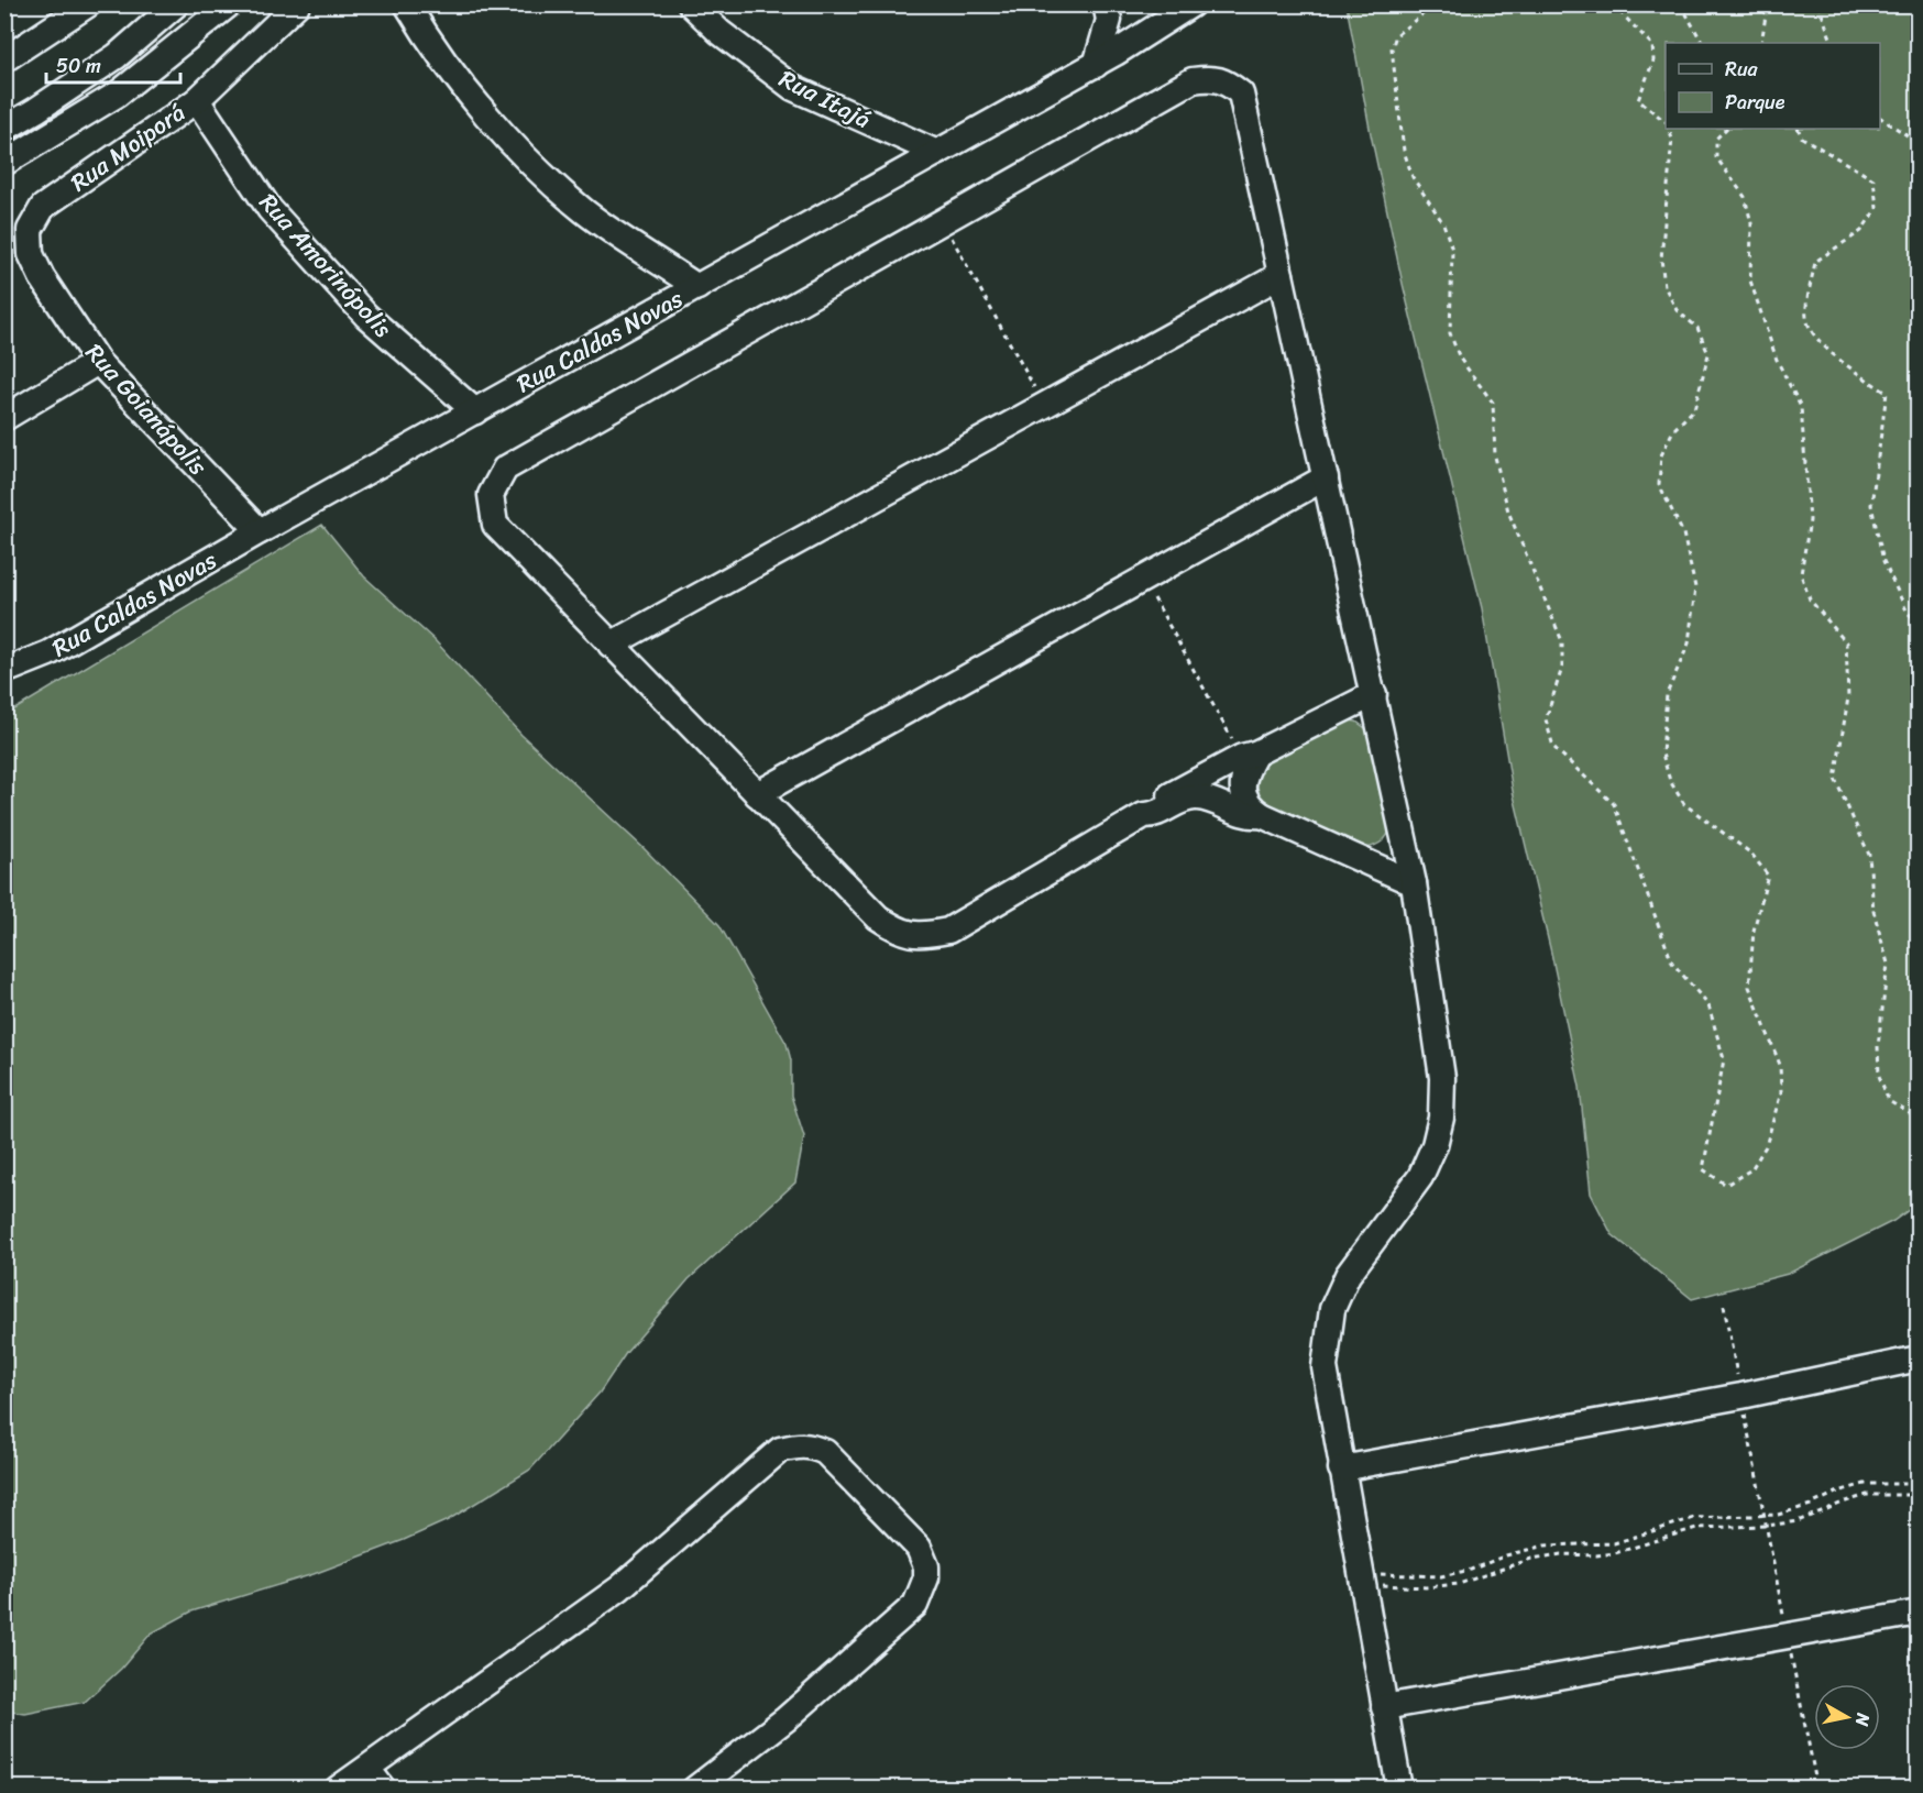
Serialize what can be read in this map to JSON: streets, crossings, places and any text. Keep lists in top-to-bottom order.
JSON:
{
  "streets": {
    "street": [
      "Rua Itajá",
      "Rua Moiporá",
      "Rua Amorinópolis",
      "Rua Caldas Novas",
      "Rua Goianápolis"
    ]
  },
  "crossings": [
    ["Rua Itajá", "Rua Caldas Novas"],
    ["Rua Moiporá", "Rua Amorinópolis"],
    ["Rua Moiporá", "Rua Goianápolis"],
    ["Rua Amorinópolis", "Rua Caldas Novas"],
    ["Rua Caldas Novas", "Rua Goianápolis"]
  ],
  "legend": ["Rua", "Parque"],
  "scale_bar": "50 m",
  "north": "right"
}
